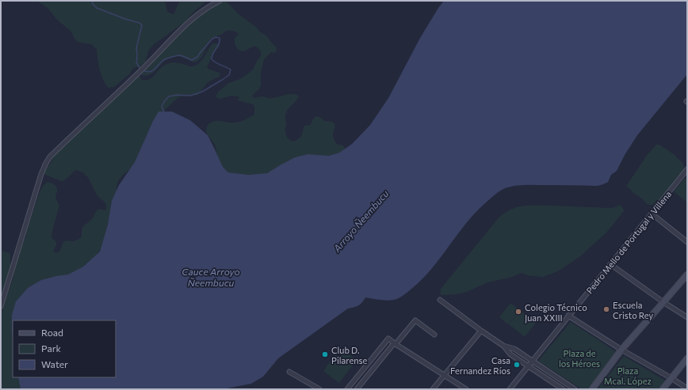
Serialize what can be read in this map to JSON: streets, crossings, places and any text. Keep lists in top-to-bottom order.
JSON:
{
  "streets": {
    "street": ["Pedro Mello de Portugal y Villena"]
  },
  "water": ["Arroyo Ñeembucu", "Cauce Arroyo Ñeembucu"],
  "parks": ["Plaza de los Héroes", "Plaza Mcal. López"],
  "places": [
    "Escuela Cristo Rey",
    "Colegio Técnico Juan XXIII",
    "Club D. Pilarense",
    "Casa Fernandez Ríos"
  ],
  "legend": ["Road", "Park", "Water"]
}
